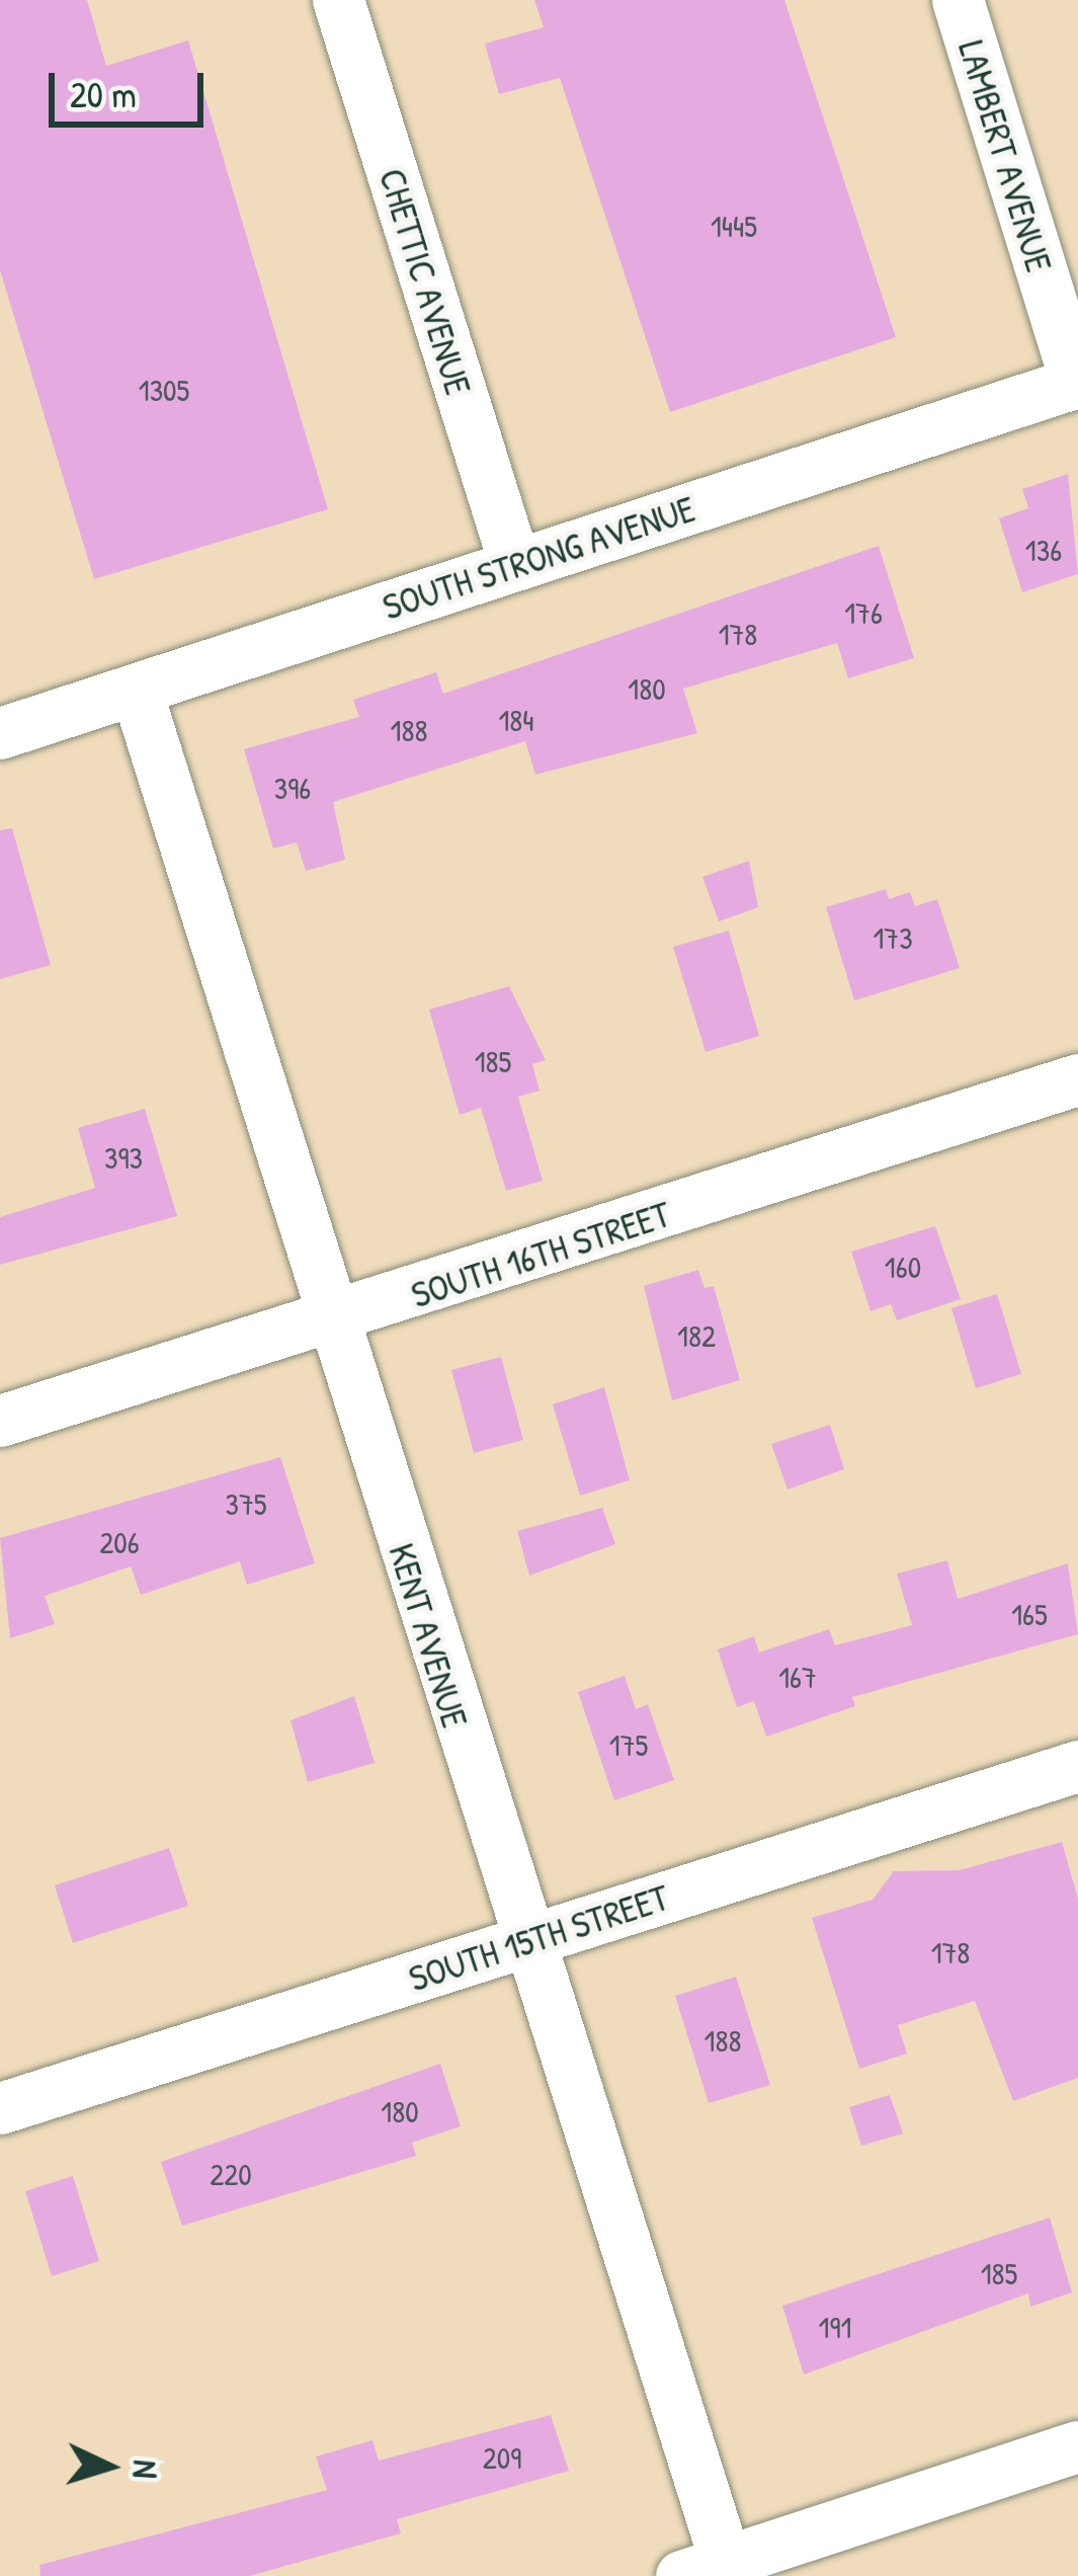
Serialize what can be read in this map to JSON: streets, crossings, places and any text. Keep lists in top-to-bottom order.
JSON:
{
  "streets": {
    "street": [
      "LAMBERT AVENUE",
      "CHETTIC AVENUE",
      "SOUTH STRONG AVENUE",
      "SOUTH 16TH STREET",
      "KENT AVENUE",
      "SOUTH 15TH STREET"
    ]
  },
  "crossings": [
    ["LAMBERT AVENUE", "SOUTH STRONG AVENUE"],
    ["CHETTIC AVENUE", "SOUTH STRONG AVENUE"],
    ["SOUTH STRONG AVENUE", "KENT AVENUE"],
    ["SOUTH 16TH STREET", "KENT AVENUE"],
    ["KENT AVENUE", "SOUTH 15TH STREET"]
  ],
  "house_numbers": [
    "1445",
    "1305",
    "136",
    "176",
    "178",
    "180",
    "184",
    "188",
    "396",
    "173",
    "185",
    "393",
    "160",
    "182",
    "375",
    "206",
    "165",
    "167",
    "175",
    "178",
    "188",
    "180",
    "220",
    "185",
    "191",
    "209"
  ],
  "scale_bar": "20 m",
  "north": "right"
}
